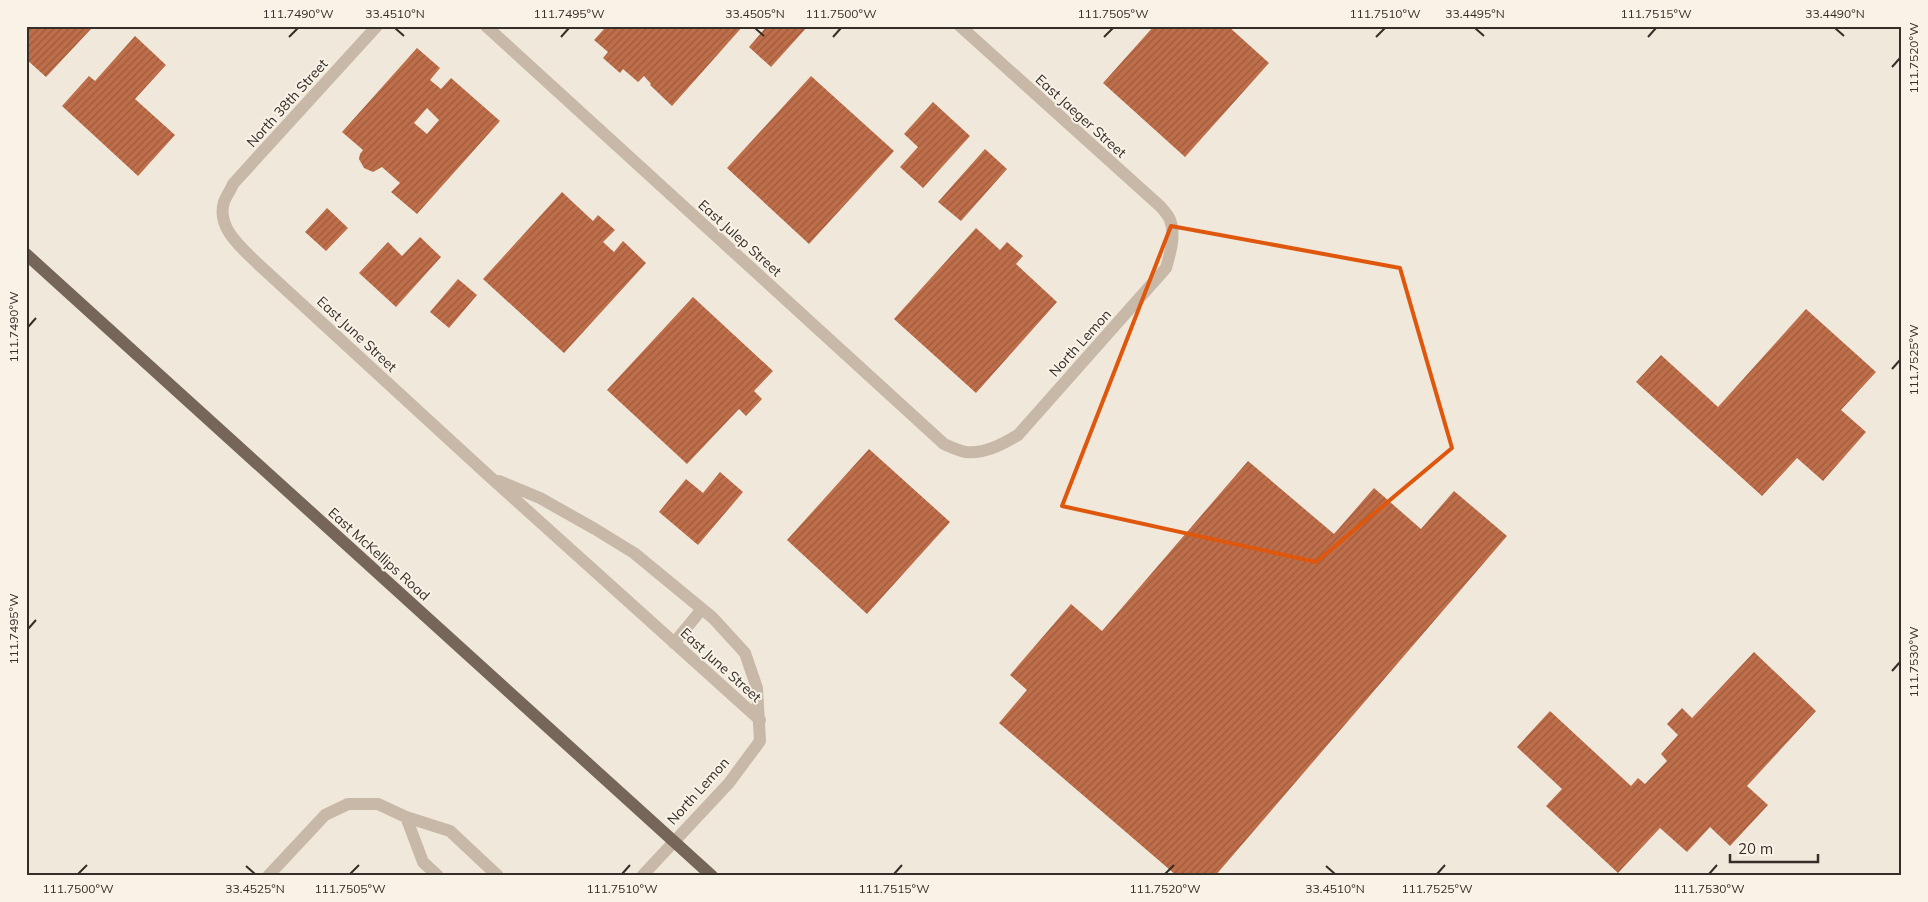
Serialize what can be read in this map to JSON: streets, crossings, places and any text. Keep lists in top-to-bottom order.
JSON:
{
  "streets": {
    "main road": ["East McKellips Road"],
    "street": [
      "North 38th Street",
      "East Jaeger Street",
      "East Julep Street",
      "East June Street",
      "North Lemon"
    ]
  },
  "crossings": [
    ["North 38th Street", "East June Street"],
    ["East Jaeger Street", "North Lemon"],
    ["East Julep Street", "North Lemon"],
    ["East June Street", "North Lemon"],
    ["North Lemon", "East McKellips Road"]
  ],
  "scale_bar": "20 m",
  "coordinates": [
    "111.7490°W",
    "33.4510°N",
    "111.7495°W",
    "33.4505°N",
    "111.7500°W",
    "111.7505°W",
    "111.7510°W",
    "33.4495°N",
    "111.7515°W",
    "33.4490°N",
    "111.7520°W",
    "111.7525°W",
    "111.7530°W",
    "33.4525°N"
  ]
}
